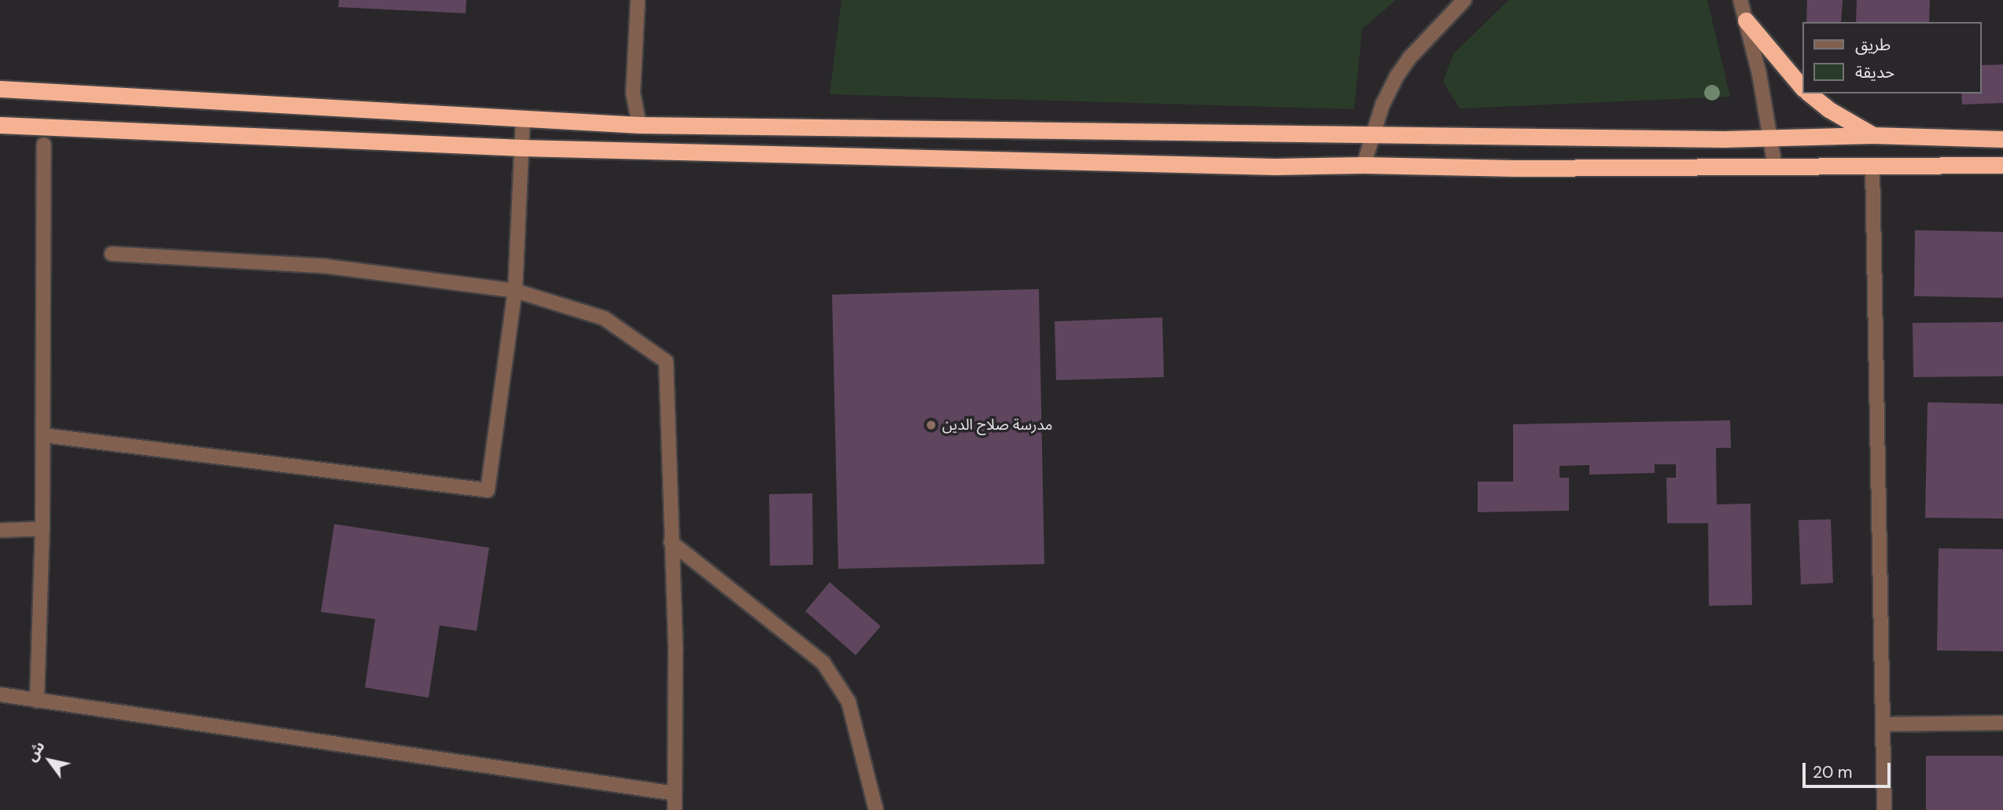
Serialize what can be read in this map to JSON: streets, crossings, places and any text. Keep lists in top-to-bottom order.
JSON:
{
  "places": ["مدرسة صلاح الدين"],
  "legend": ["طريق", "حديقة"],
  "scale_bar": "20 m",
  "north": "top left"
}
